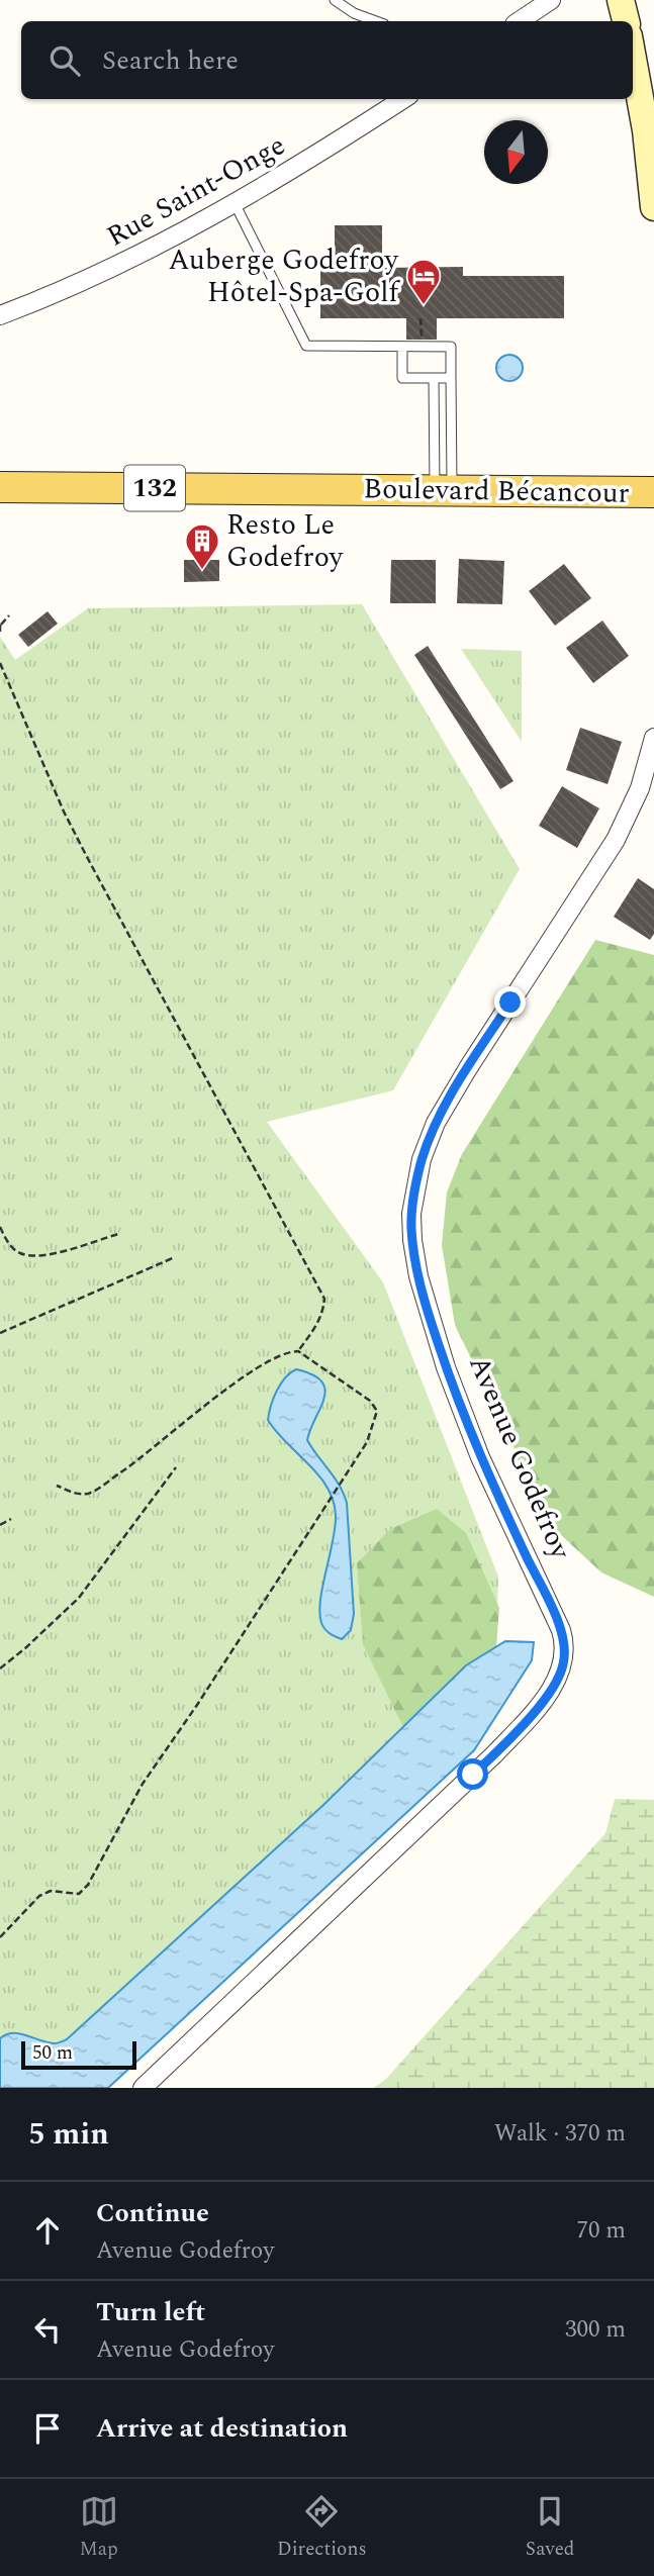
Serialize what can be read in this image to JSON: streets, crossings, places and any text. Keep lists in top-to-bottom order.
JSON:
{
  "streets": {
    "main road": ["132", "Boulevard Bécancour"],
    "street": ["Rue Saint-Onge", "Avenue Godefroy"]
  },
  "places": {
    "hotel": ["Auberge Godefroy Hôtel-Spa-Golf"],
    "building": ["Resto Le Godefroy"]
  },
  "scale_bar": "50 m",
  "north": "bottom",
  "page": {
    "search": "Search here",
    "scale": "50 m",
    "heading": ["5 min", "Walk · 370 m"],
    "list": [
      ["Continue", "Avenue Godefroy", "70 m"],
      ["Turn left", "Avenue Godefroy", "300 m"],
      "Arrive at destination"
    ],
    "nav": ["Map", "Directions", "Saved"]
  }
}
